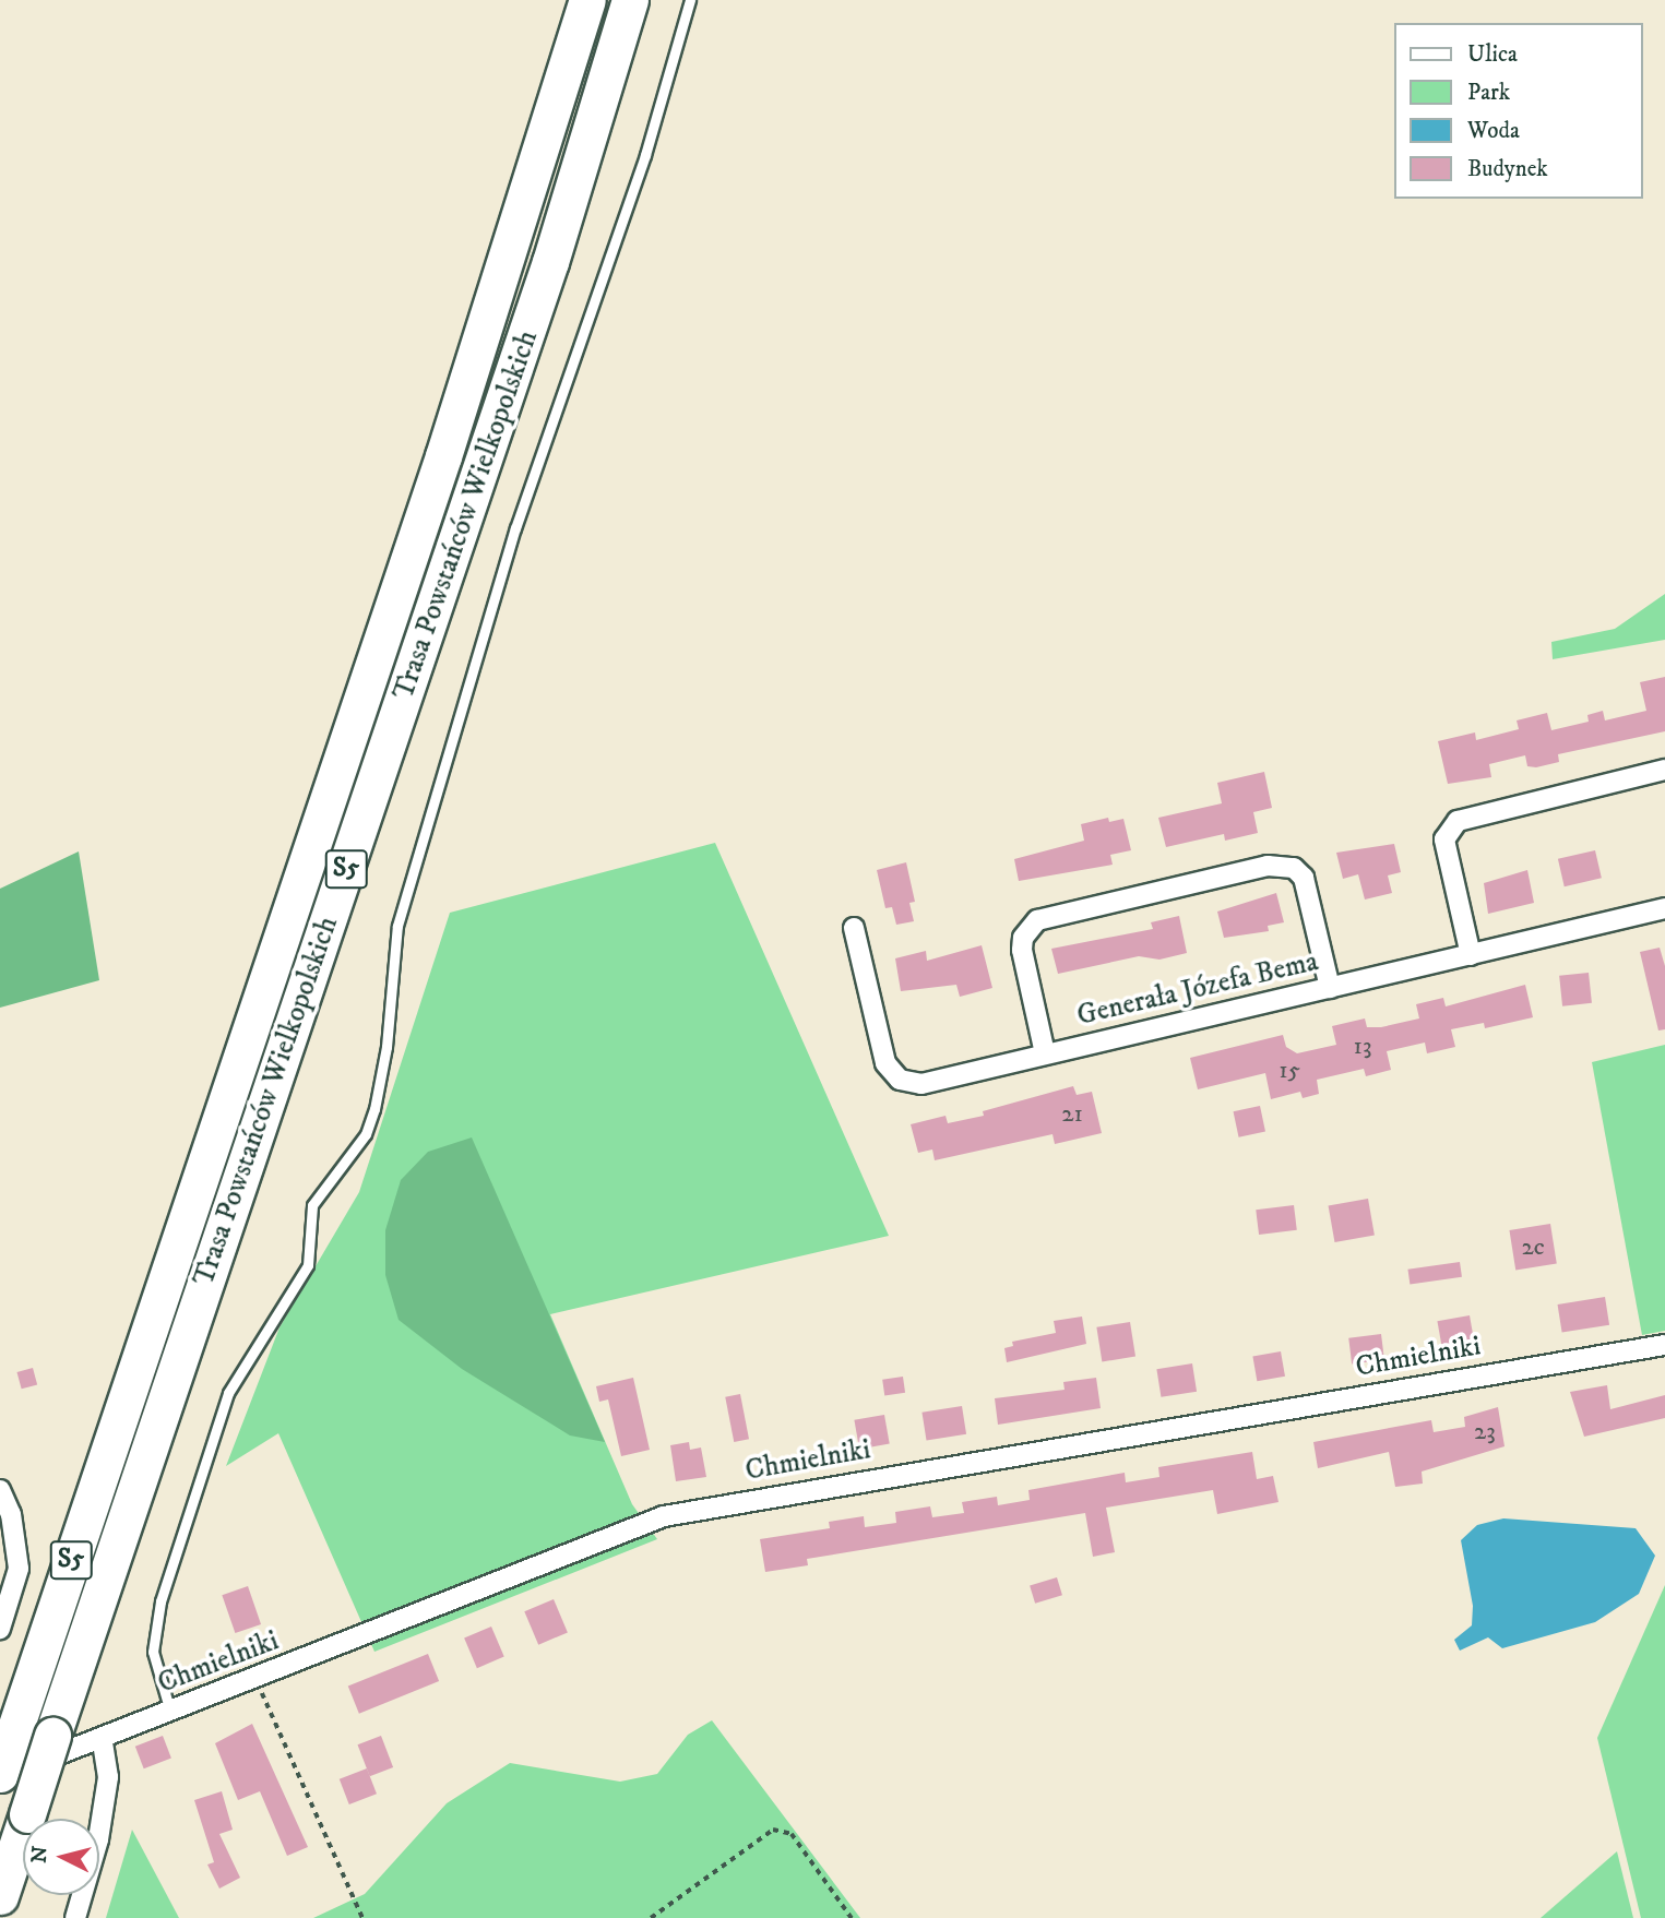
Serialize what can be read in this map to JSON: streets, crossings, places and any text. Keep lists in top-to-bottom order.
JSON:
{
  "streets": {
    "highway": ["Trasa Powstańców Wielkopolskich", "S5"],
    "street": ["Generała Józefa Bema", "Chmielniki"]
  },
  "crossings": [
    ["Trasa Powstańców Wielkopolskich", "Chmielniki"]
  ],
  "house_numbers": [
    "13",
    "15",
    "21",
    "2c",
    "23"
  ],
  "legend": [
    "Ulica",
    "Park",
    "Woda",
    "Budynek"
  ],
  "north": "left"
}
